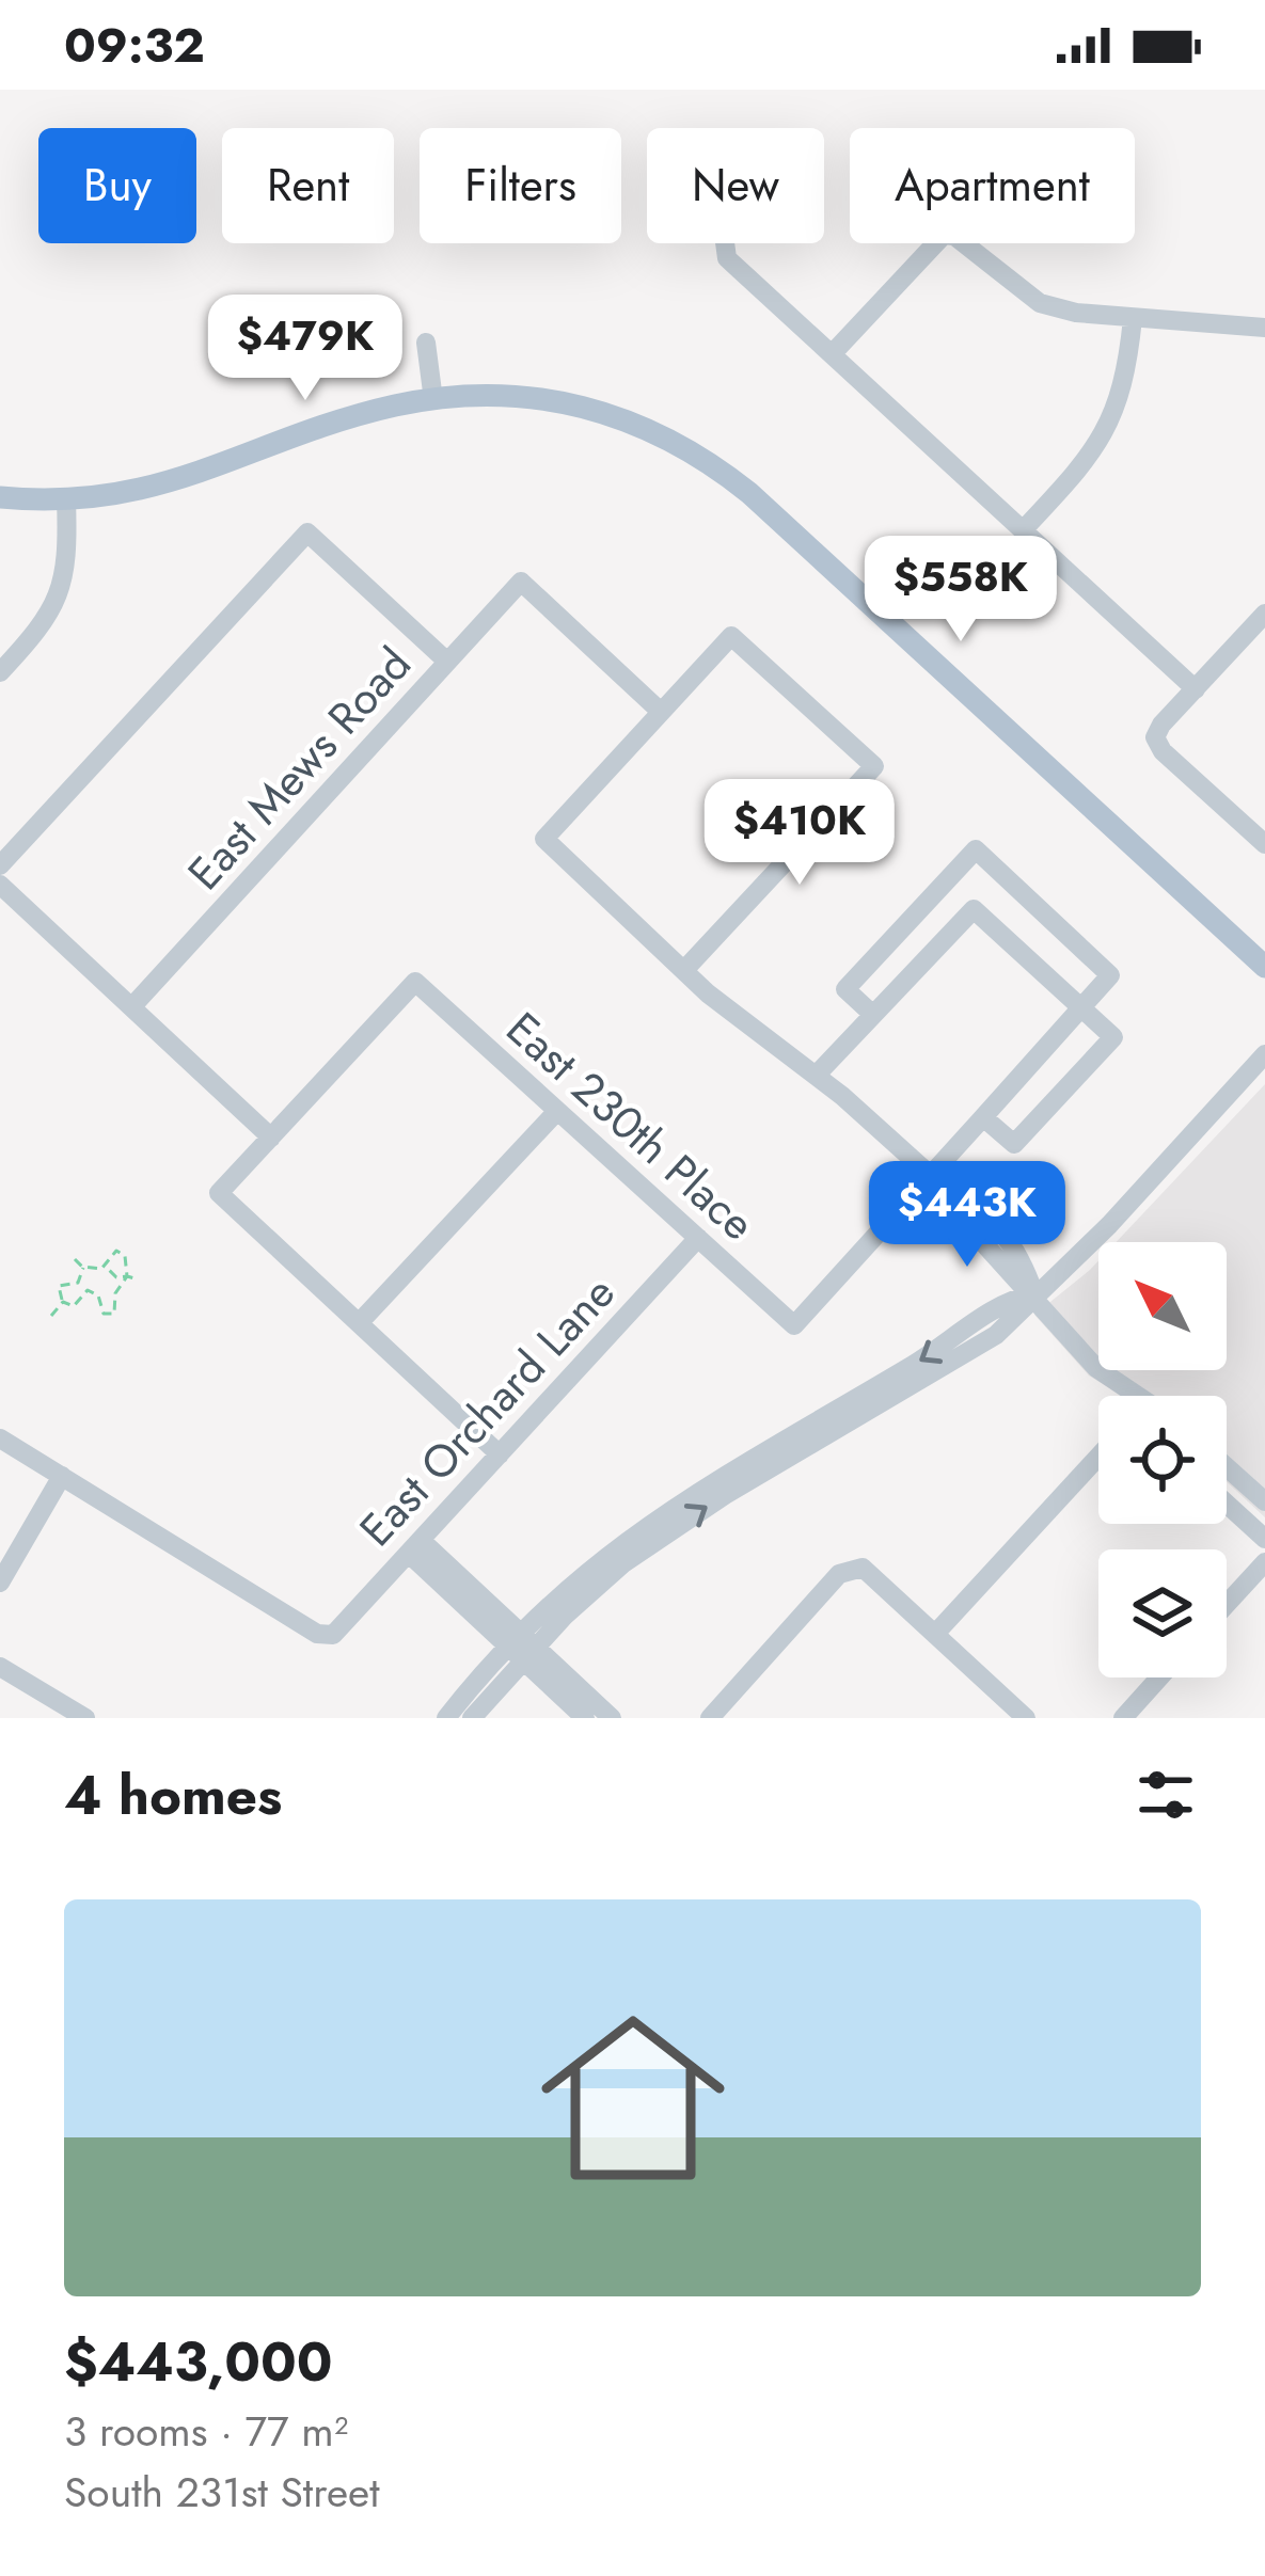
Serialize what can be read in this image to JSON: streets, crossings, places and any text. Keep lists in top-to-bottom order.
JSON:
{
  "streets": {
    "street": ["East Mews Road", "East 230th Place", "East Orchard Lane"]
  },
  "crossings": [
    ["East 230th Place", "East Orchard Lane"]
  ],
  "north": "top left",
  "page": {
    "status": "09:32",
    "chip": [
      "Buy",
      "Rent",
      "Filters",
      "New",
      "Apartment"
    ],
    "price": [
      "$479K",
      "$558K",
      "$410K",
      "$443K"
    ],
    "heading": "4 homes",
    "list": [
      {
        "name": "$443,000",
        "note": "3 rooms · 77 m² · South 231st Street"
      }
    ]
  }
}
